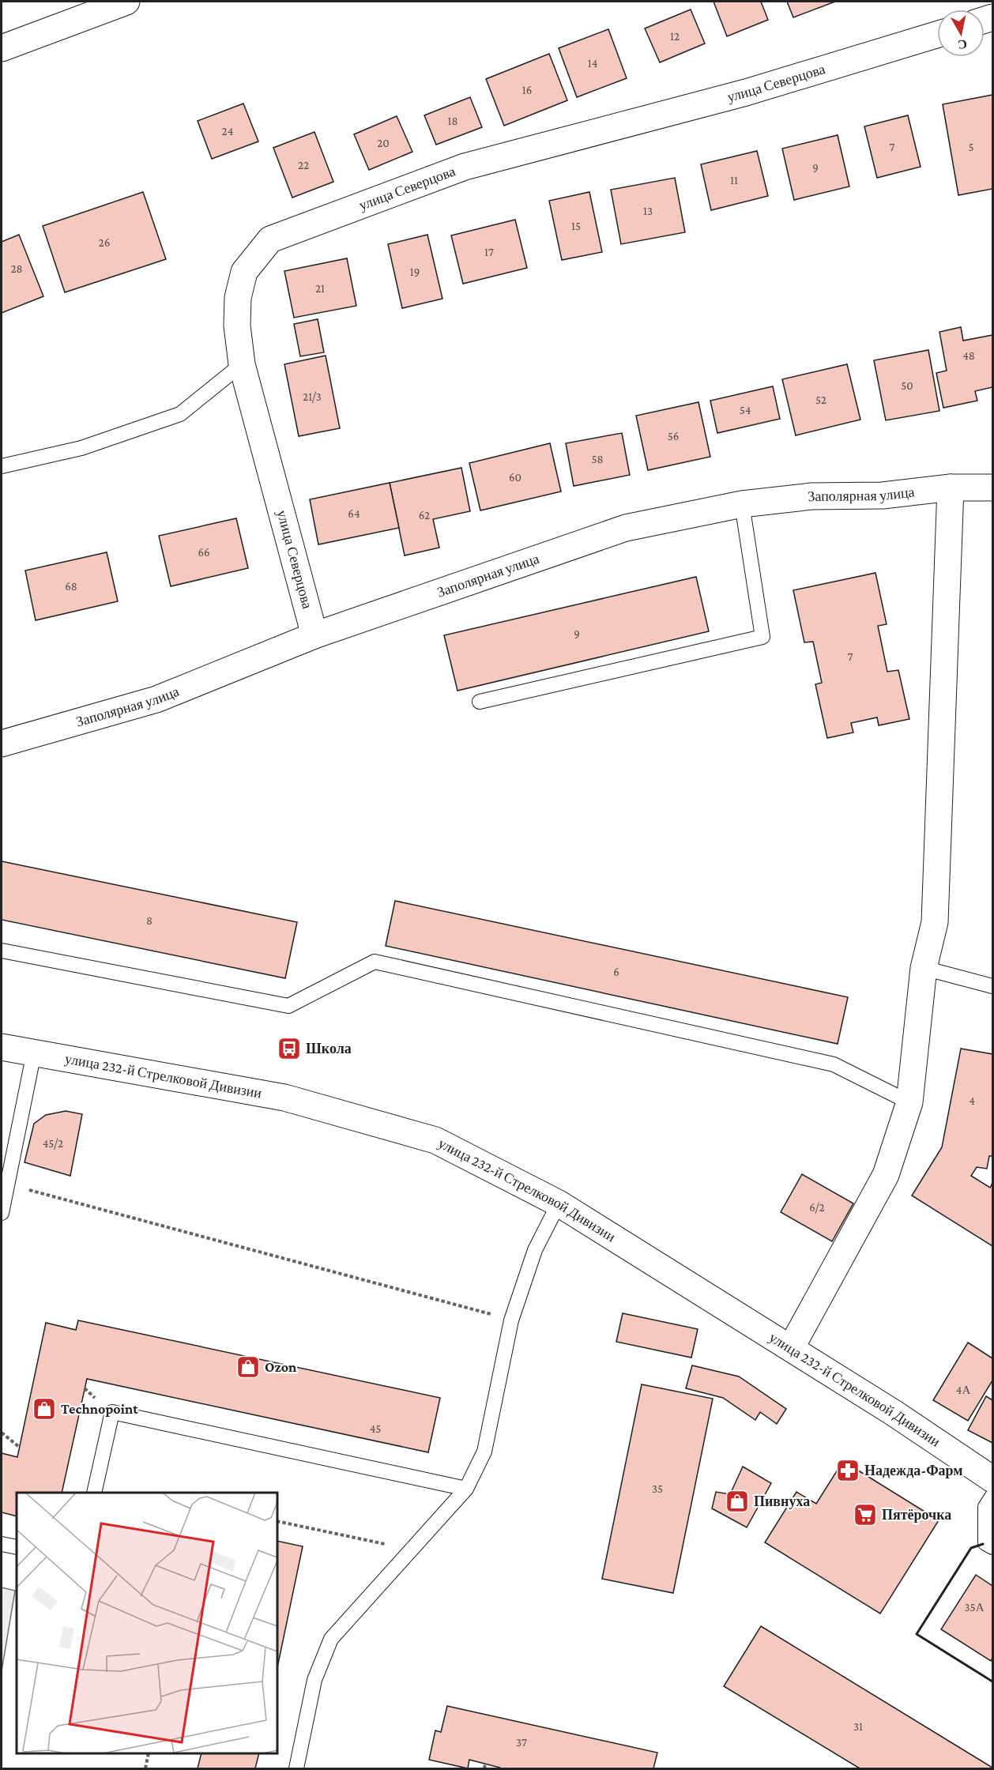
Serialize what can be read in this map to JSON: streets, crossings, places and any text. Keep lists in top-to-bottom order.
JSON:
{
  "streets": {
    "street": ["улица Северцова", "Заполярная улица", "улица 232-й Стрелковой Дивизии"]
  },
  "crossings": [
    ["улица Северцова", "Заполярная улица"]
  ],
  "places": {
    "bus stop": ["Школа"],
    "shop": ["Ozon", "Technopoint", "Пивнуха"],
    "pharmacy": ["Надежда-Фарм"],
    "supermarket": ["Пятёрочка"]
  },
  "house_numbers": [
    "12",
    "14",
    "16",
    "18",
    "24",
    "20",
    "7",
    "5",
    "22",
    "9",
    "11",
    "13",
    "15",
    "26",
    "17",
    "28",
    "19",
    "21",
    "48",
    "50",
    "21/3",
    "52",
    "54",
    "56",
    "58",
    "60",
    "64",
    "62",
    "66",
    "68",
    "9",
    "7",
    "8",
    "6",
    "4",
    "45/2",
    "6/2",
    "4А",
    "45",
    "35",
    "35А",
    "31",
    "37"
  ],
  "north": "bottom"
}
